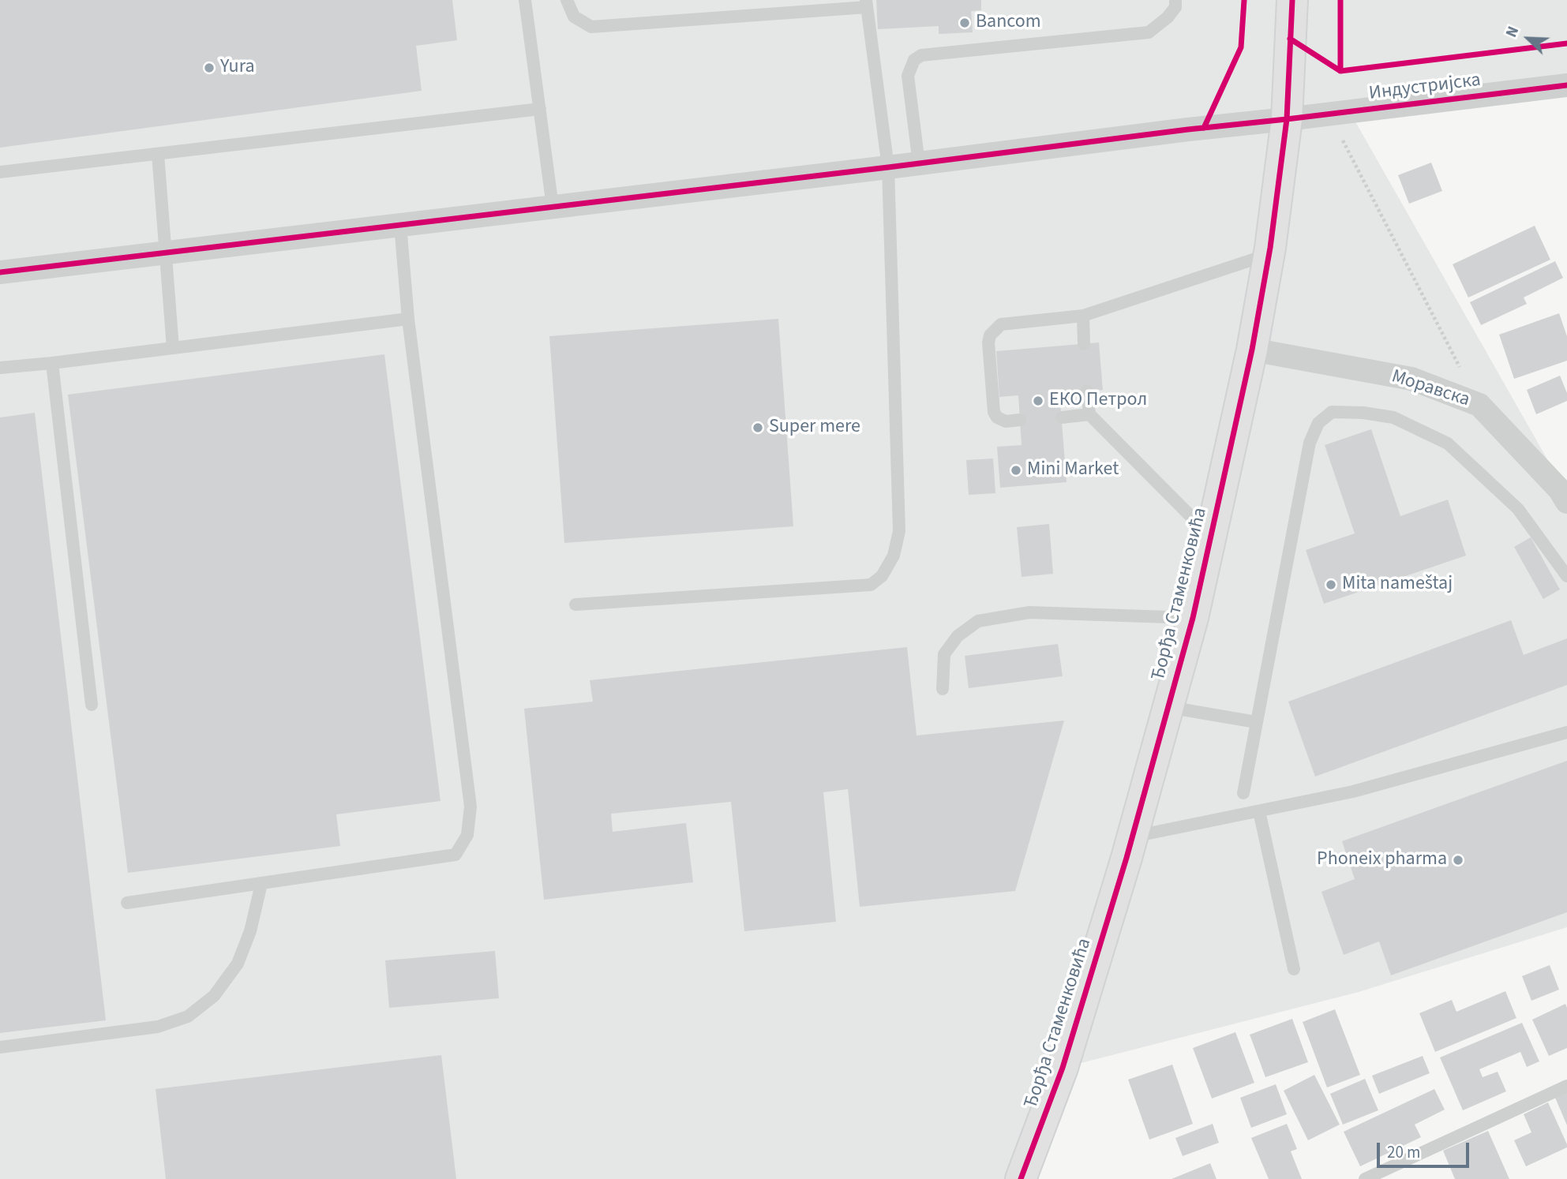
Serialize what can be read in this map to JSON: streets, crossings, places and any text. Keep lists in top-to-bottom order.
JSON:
{
  "streets": {
    "street": ["Индустријска", "Моравска", "Ђорђа Стаменковића"]
  },
  "crossings": [
    ["Индустријска", "Ђорђа Стаменковића"],
    ["Моравска", "Ђорђа Стаменковића"]
  ],
  "places": [
    "Bancom",
    "Yura",
    "ЕКО Петрол",
    "Super mere",
    "Mini Market",
    "Mita nameštaj",
    "Phoneix pharma"
  ],
  "scale_bar": "20 m",
  "north": "top left"
}
